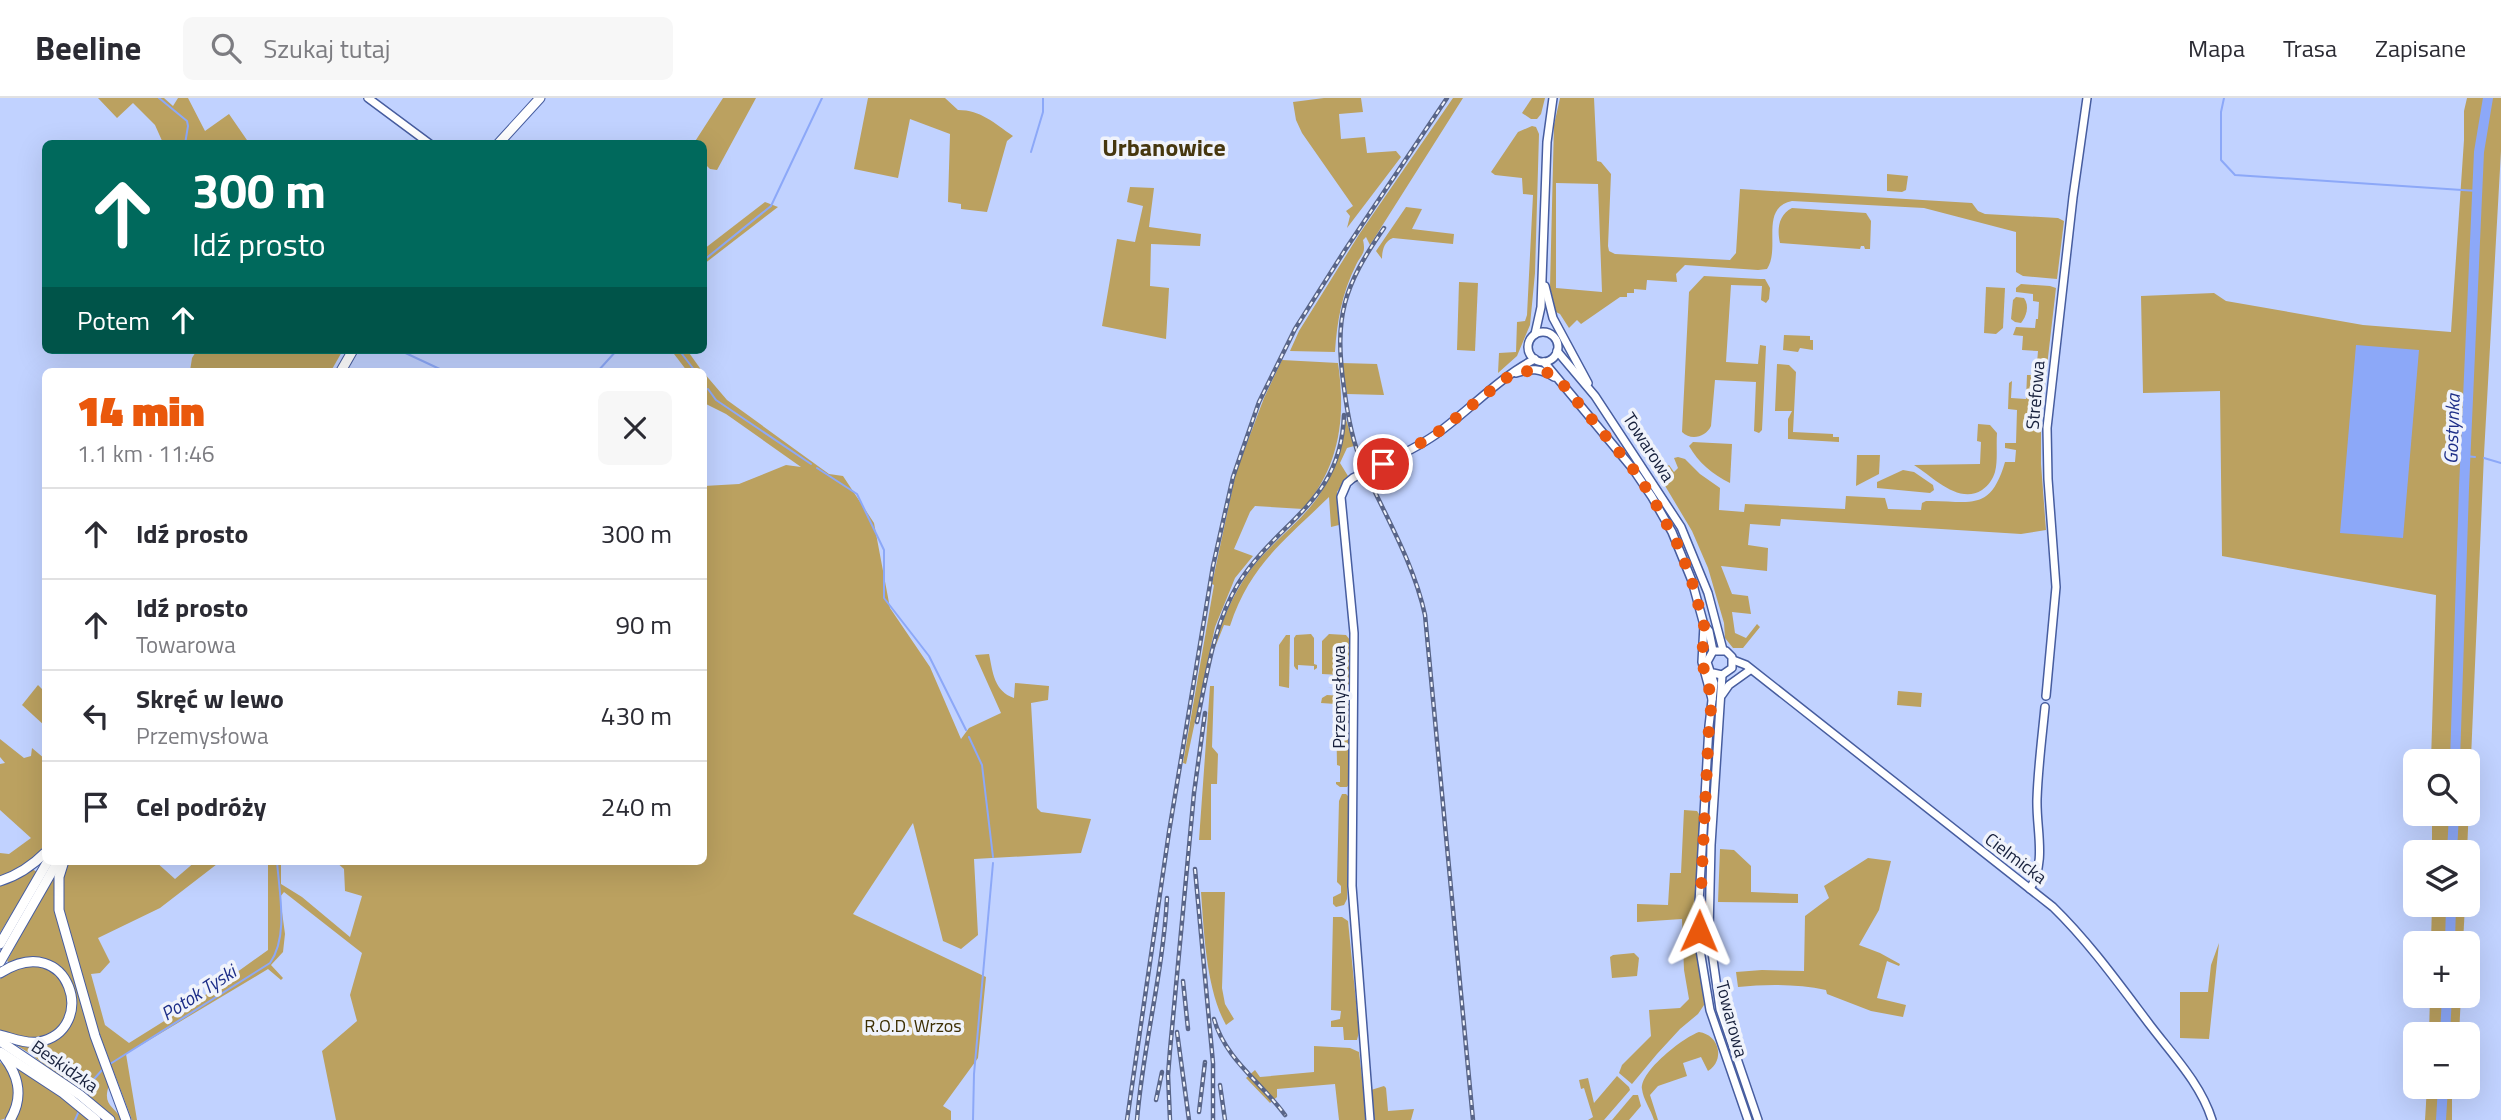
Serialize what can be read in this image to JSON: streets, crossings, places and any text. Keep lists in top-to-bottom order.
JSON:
{
  "streets": {
    "main road": ["Beskidzka"],
    "street": [
      "Strefowa",
      "Towarowa",
      "Przemysłowa",
      "Cielmicka"
    ]
  },
  "crossings": [
    ["Towarowa", "Przemysłowa"],
    ["Towarowa", "Cielmicka"]
  ],
  "districts": ["Urbanowice"],
  "water": ["Gostynka", "Potok Tyski"],
  "parks": ["R.O.D. Wrzos"],
  "page": {
    "header": "Beeline",
    "search": "Szukaj tutaj",
    "nav": ["Mapa", "Trasa", "Zapisane"],
    "turn": ["300 m", "Idź prosto"],
    "then": "Potem",
    "heading": ["14 min", "1.1 km · 11:46"],
    "list": [
      {
        "name": "Idź prosto",
        "value": "300 m"
      },
      {
        "name": "Idź prosto",
        "note": "Towarowa",
        "value": "90 m"
      },
      {
        "name": "Skręć w lewo",
        "note": "Przemysłowa",
        "value": "430 m"
      },
      {
        "name": "Cel podróży",
        "value": "240 m"
      }
    ],
    "map_buttons": ["+", "−"]
  }
}
